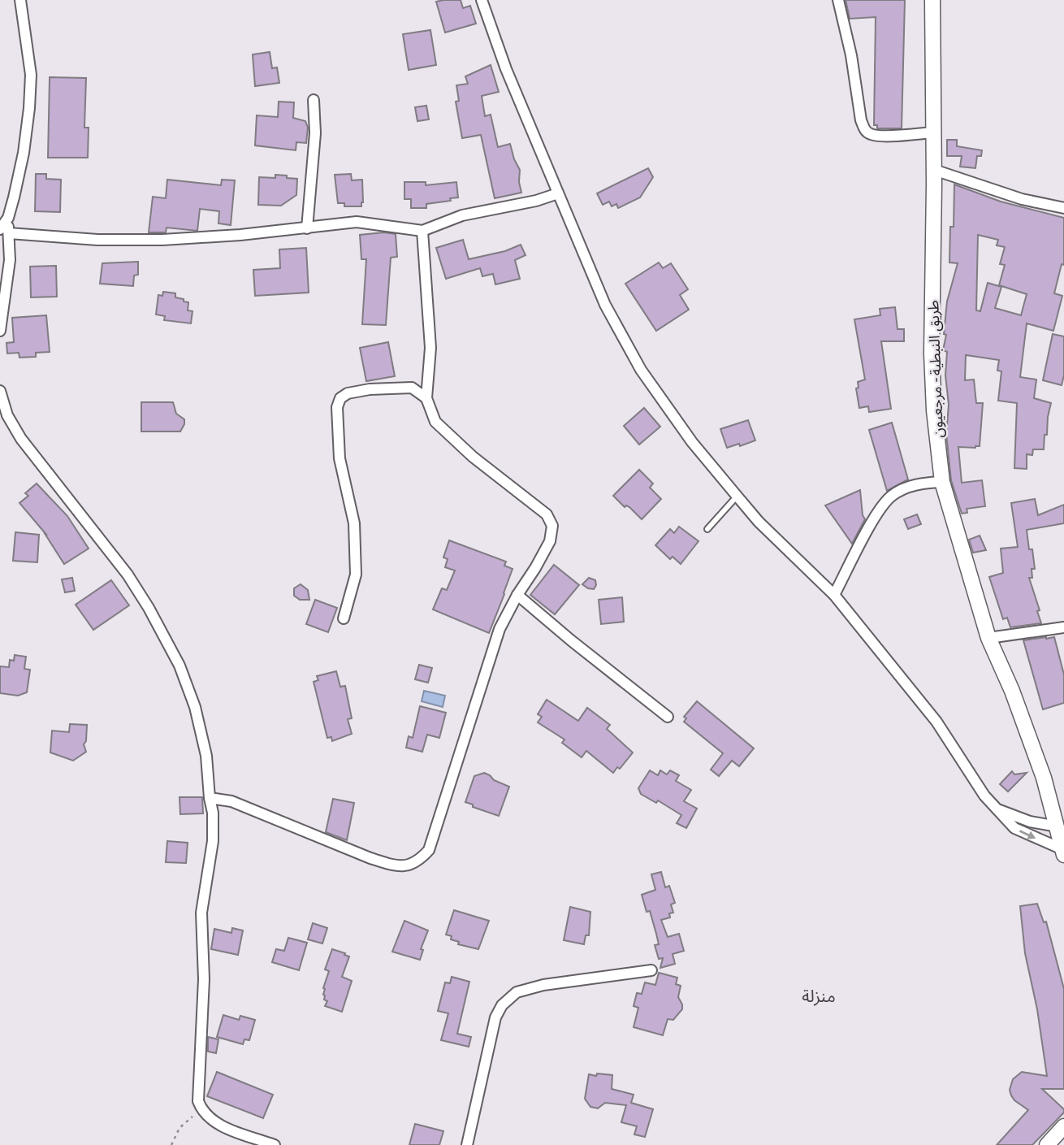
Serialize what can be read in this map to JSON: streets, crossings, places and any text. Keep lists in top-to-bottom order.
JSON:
{
  "streets": {
    "main road": ["طريق النبطية - مرجعيون"]
  },
  "districts": ["منزلة"]
}
